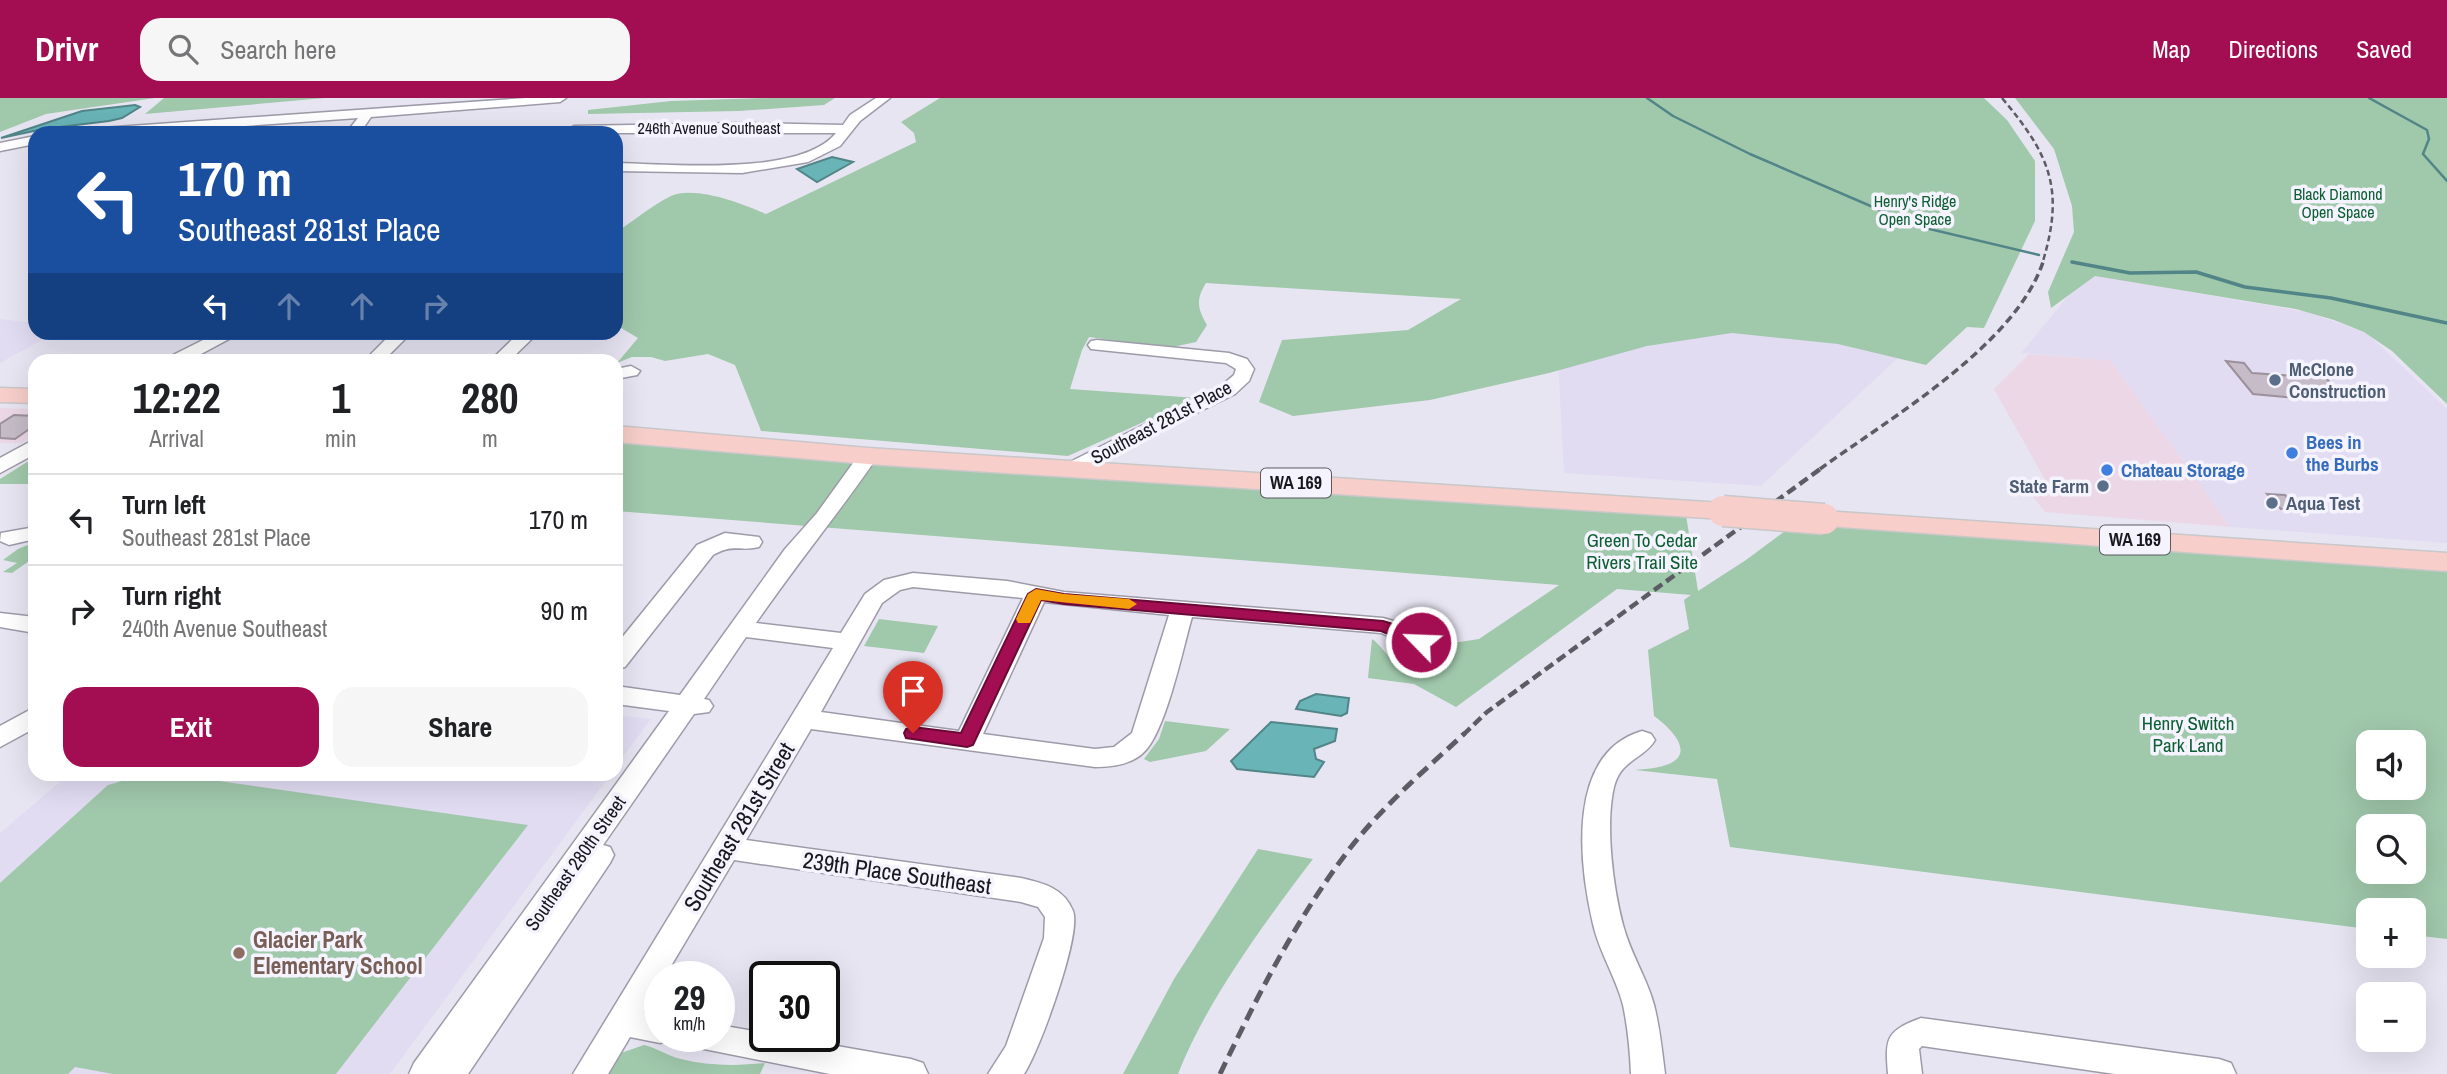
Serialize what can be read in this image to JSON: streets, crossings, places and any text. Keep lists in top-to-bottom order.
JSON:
{
  "streets": {
    "main road": ["WA 169"],
    "street": [
      "246th Avenue Southeast",
      "Southeast 281st Place",
      "Southeast 281st Street",
      "Southeast 280th Street",
      "239th Place Southeast"
    ]
  },
  "crossings": [
    ["Southeast 281st Place", "WA 169"],
    ["WA 169", "Southeast 280th Street"],
    ["Southeast 281st Street", "239th Place Southeast"]
  ],
  "parks": [
    "Black Diamond Open Space",
    "Henry's Ridge Open Space",
    "Green To Cedar Rivers Trail Site",
    "Henry Switch Park Land"
  ],
  "places": [
    "McClone Construction",
    "Bees in the Burbs",
    "Chateau Storage",
    "State Farm",
    "Aqua Test",
    "Glacier Park Elementary School"
  ],
  "page": {
    "header": "Drivr",
    "search": "Search here",
    "nav": ["Map", "Directions", "Saved"],
    "turn": ["170 m", "Southeast 281st Place"],
    "eta": [
      "12:22",
      "Arrival",
      "1",
      "min",
      "280",
      "m"
    ],
    "list": [
      {
        "name": "Turn left",
        "note": "Southeast 281st Place",
        "value": "170 m"
      },
      {
        "name": "Turn right",
        "note": "240th Avenue Southeast",
        "value": "90 m"
      }
    ],
    "buttons": ["Exit", "Share"],
    "map_buttons": ["+", "−"],
    "speed": "29 km/h",
    "limit": "30"
  }
}
